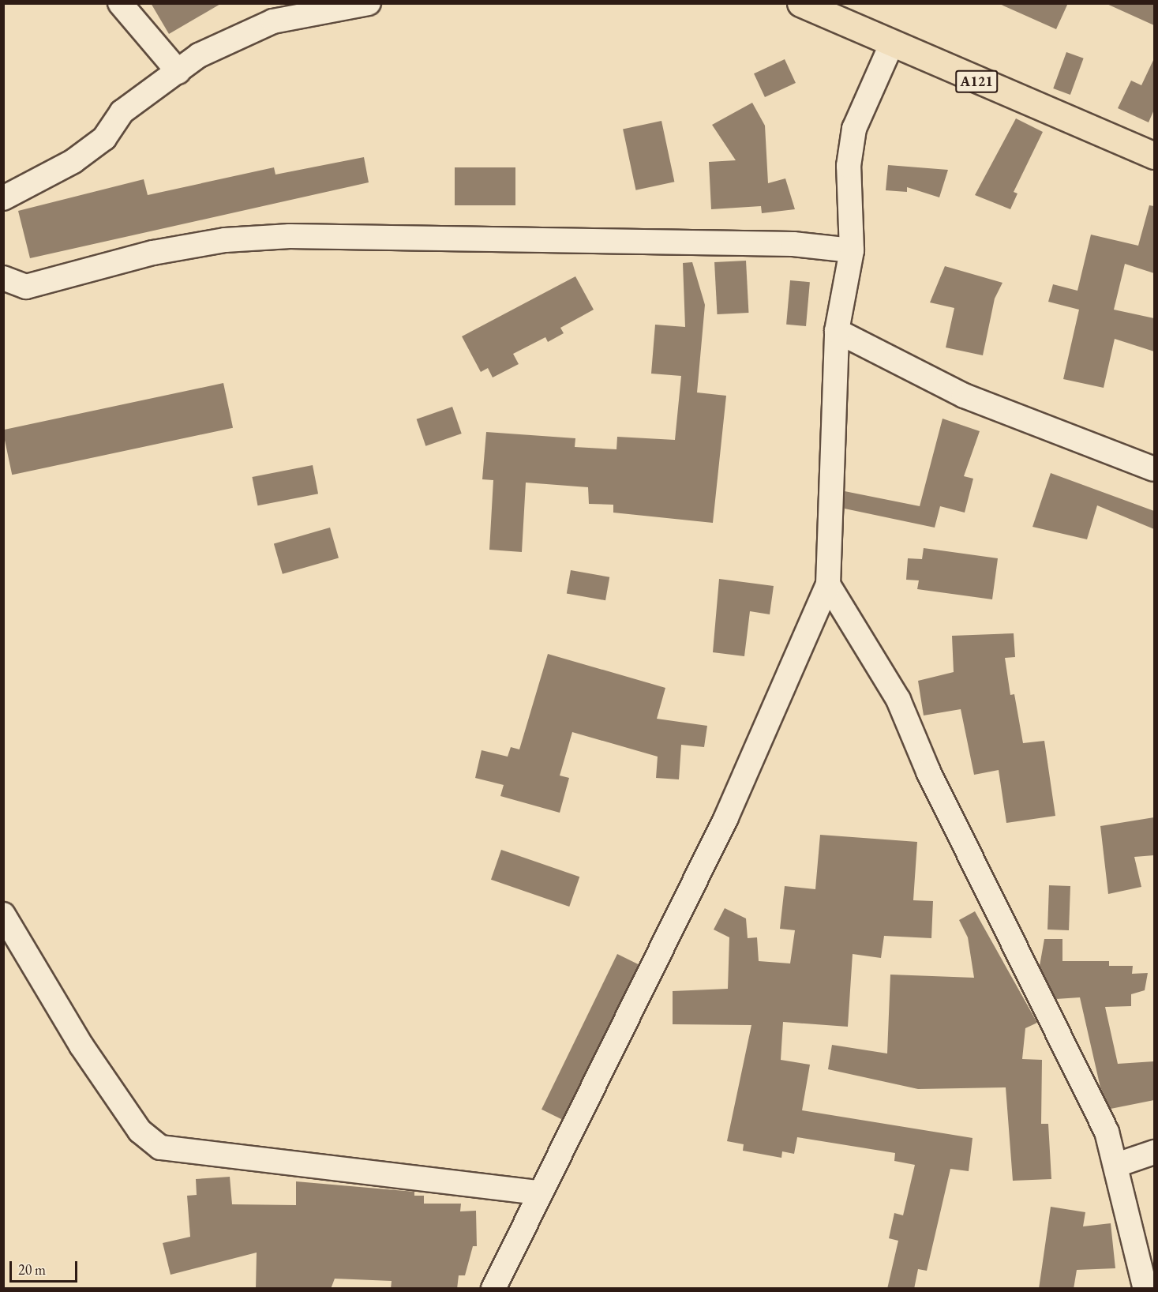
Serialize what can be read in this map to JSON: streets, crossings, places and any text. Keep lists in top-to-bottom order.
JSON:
{
  "streets": {
    "main road": ["A121"]
  },
  "scale_bar": "20 m"
}
